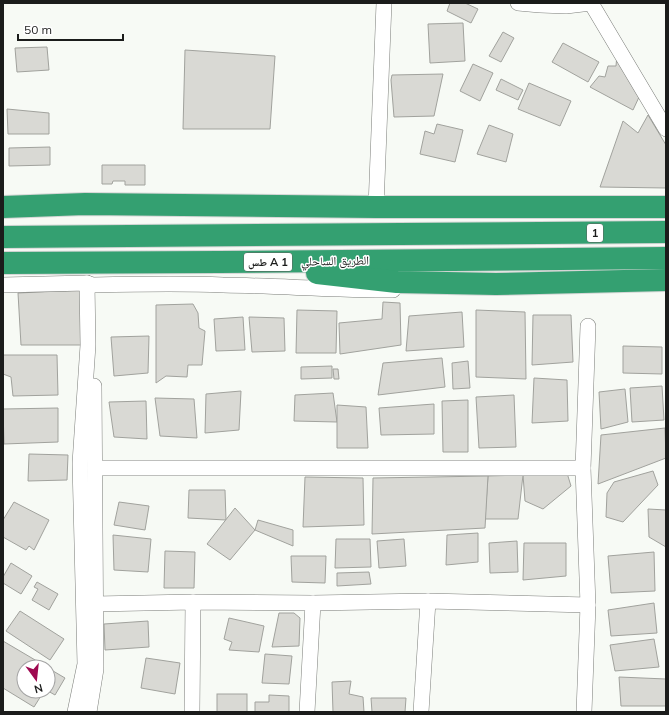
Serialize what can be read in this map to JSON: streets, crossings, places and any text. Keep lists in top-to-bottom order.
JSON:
{
  "streets": {
    "highway": ["1", "الطريق الساحلي", "طس A 1"]
  },
  "crossings": [
    ["1", "طس A 1"]
  ],
  "scale_bar": "50 m",
  "north": "bottom"
}
